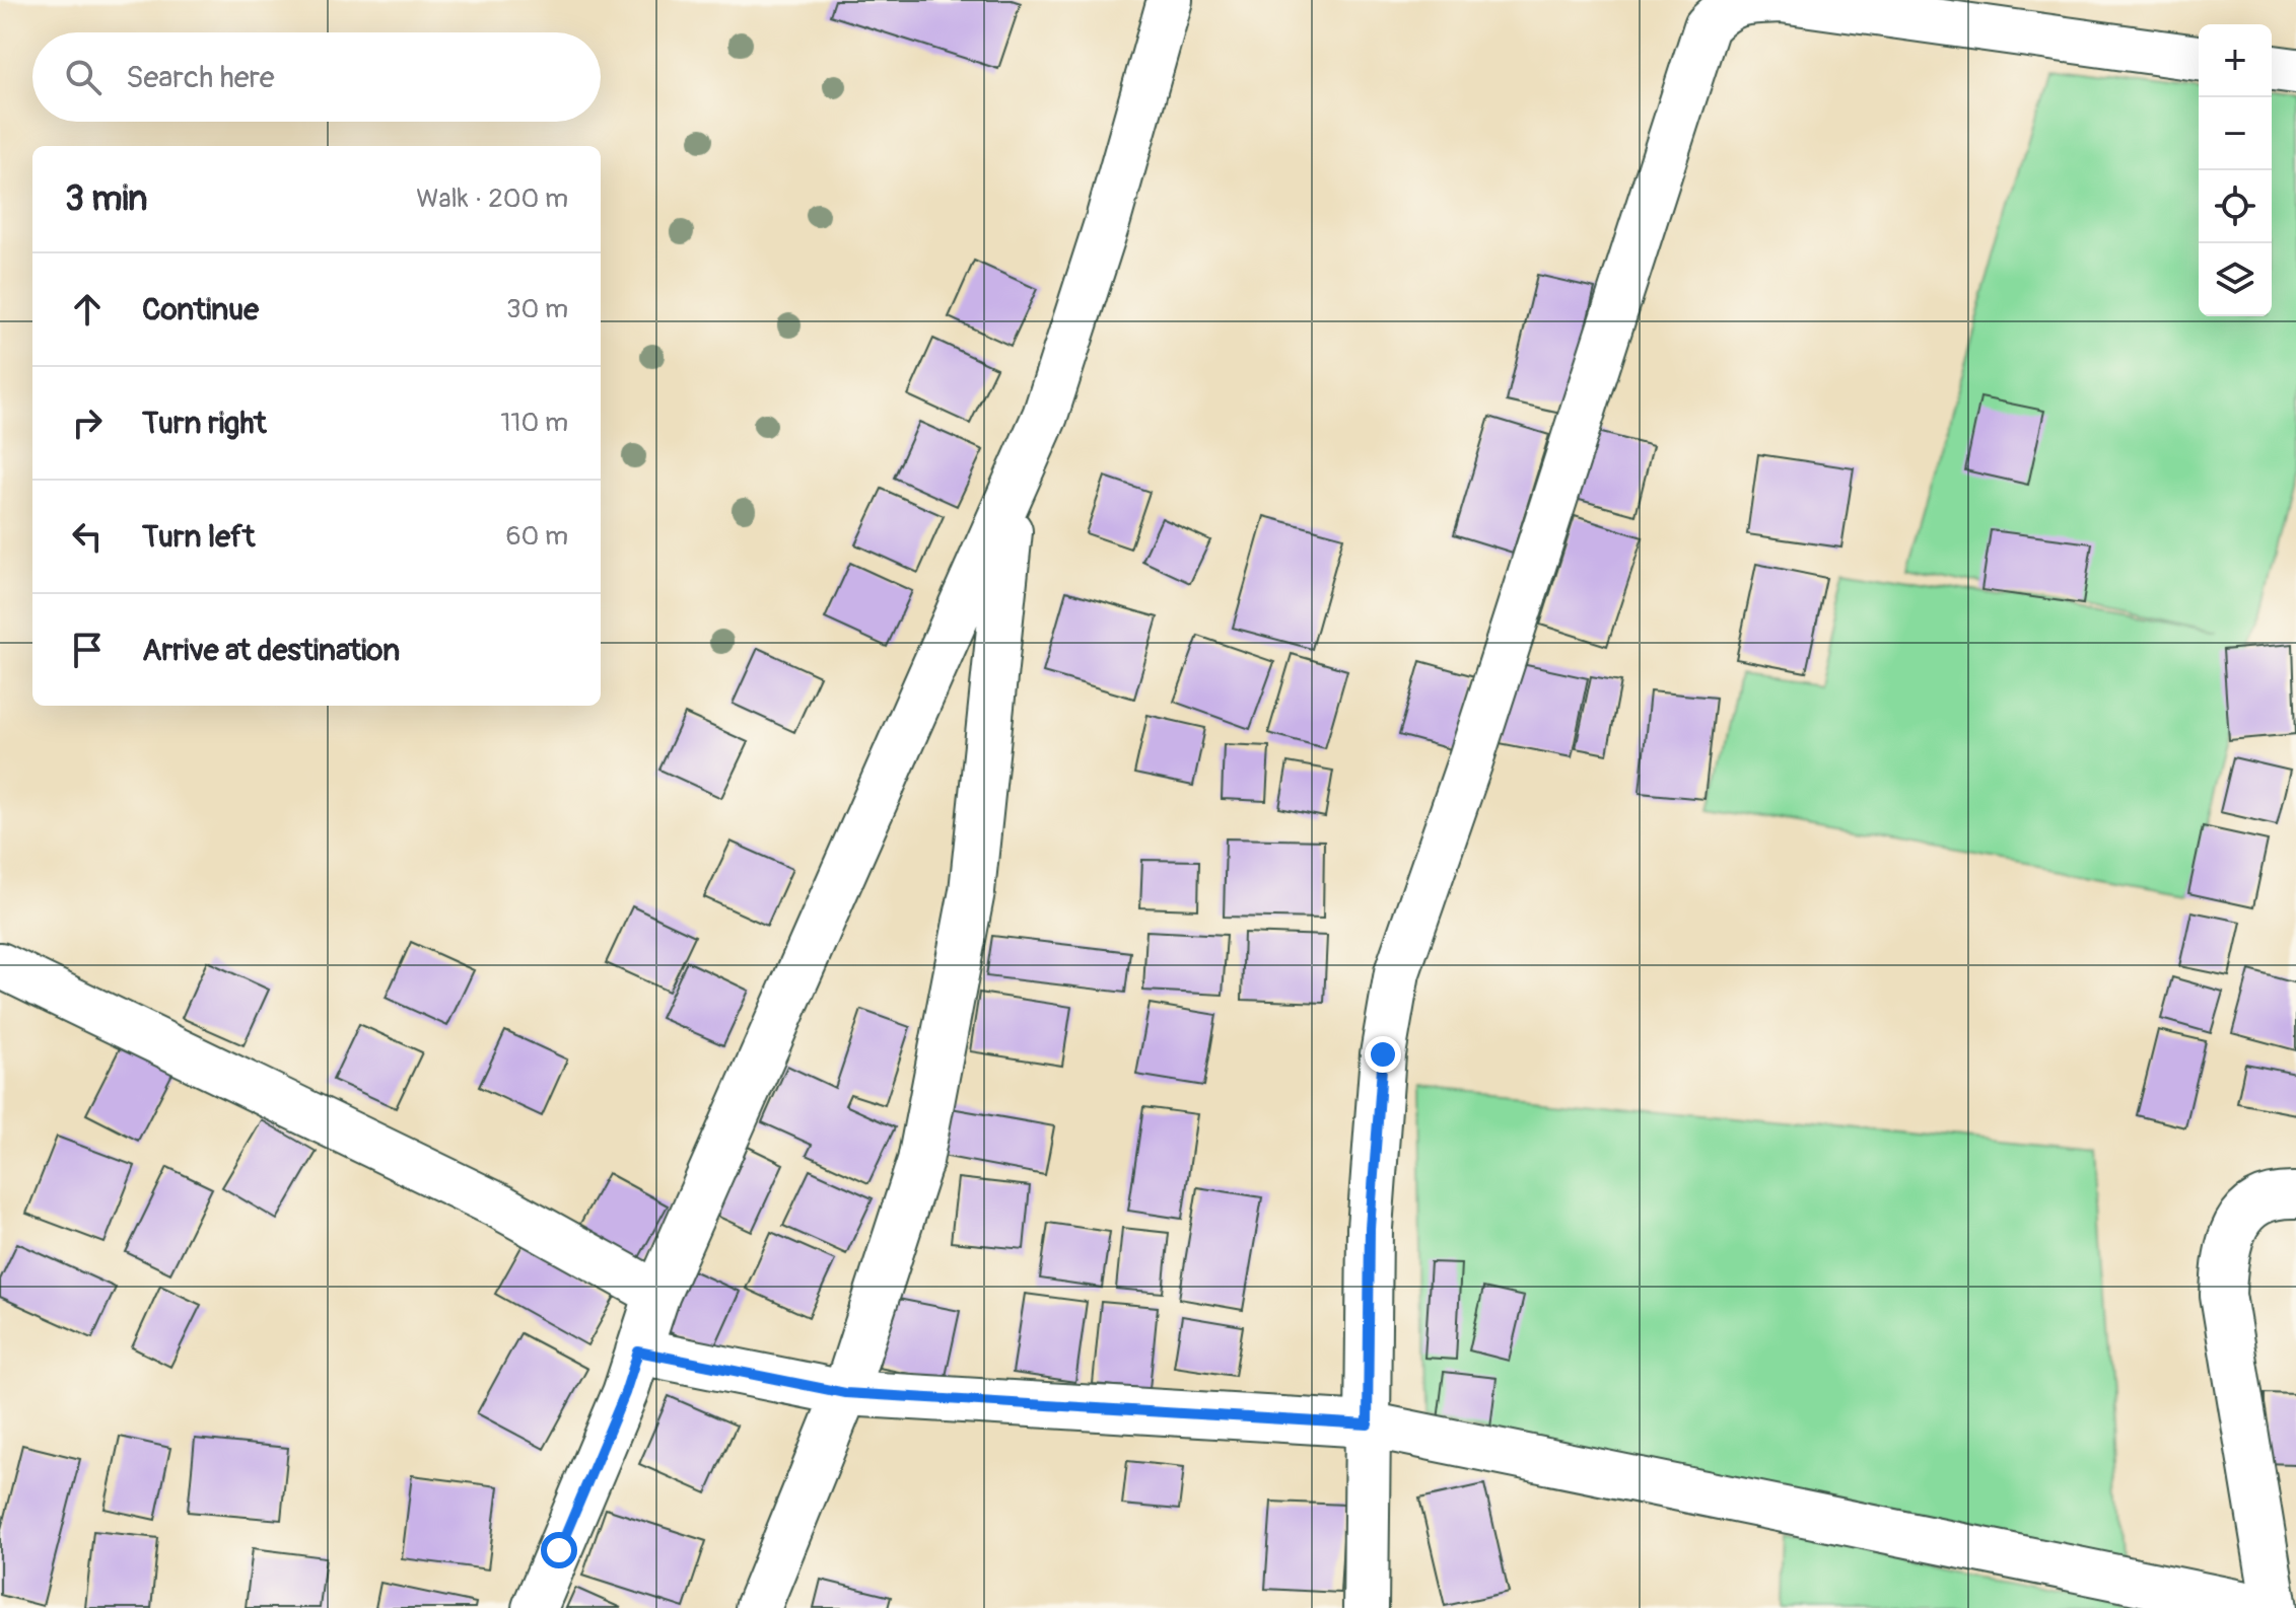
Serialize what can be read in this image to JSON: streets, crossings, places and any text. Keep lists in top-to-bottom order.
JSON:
{
  "page": {
    "map_buttons": ["+", "−"],
    "search": "Search here",
    "heading": ["3 min", "Walk · 200 m"],
    "list": [
      ["Continue", "30 m"],
      ["Turn right", "110 m"],
      ["Turn left", "60 m"],
      "Arrive at destination"
    ]
  }
}
